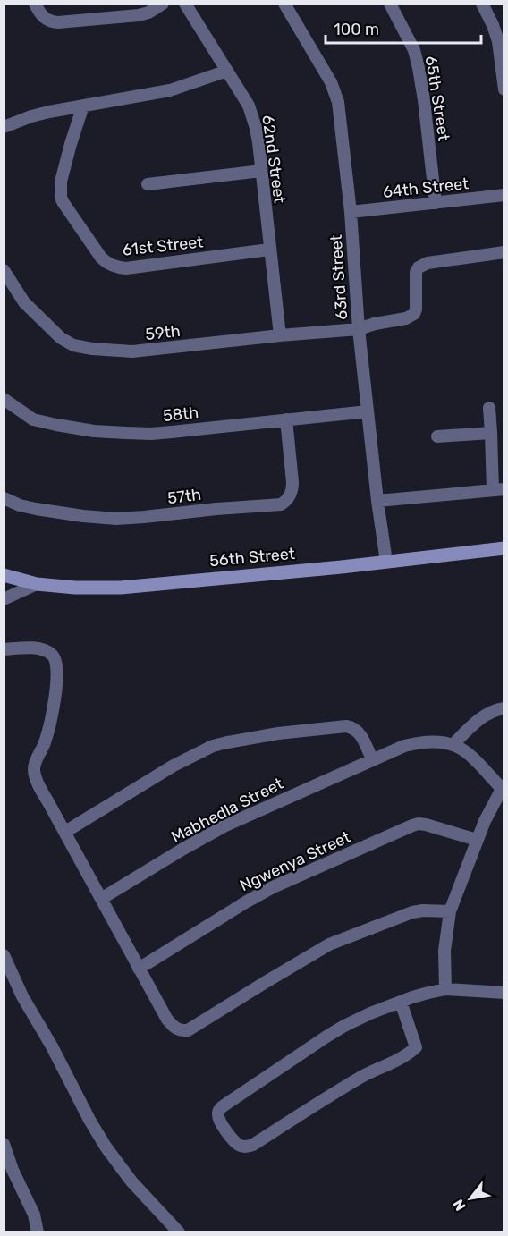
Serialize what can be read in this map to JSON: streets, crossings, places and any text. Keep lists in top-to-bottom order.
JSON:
{
  "streets": {
    "street": [
      "65th Street",
      "62nd Street",
      "64th Street",
      "61st Street",
      "63rd Street",
      "59th",
      "58th",
      "57th",
      "56th Street",
      "Mabhedla Street",
      "Ngwenya Street"
    ]
  },
  "crossings": [
    ["65th Street", "64th Street"],
    ["62nd Street", "61st Street"],
    ["62nd Street", "59th"],
    ["64th Street", "63rd Street"],
    ["63rd Street", "59th"],
    ["63rd Street", "58th"],
    ["63rd Street", "56th Street"],
    ["58th", "57th"]
  ],
  "scale_bar": "100 m",
  "north": "bottom left"
}
